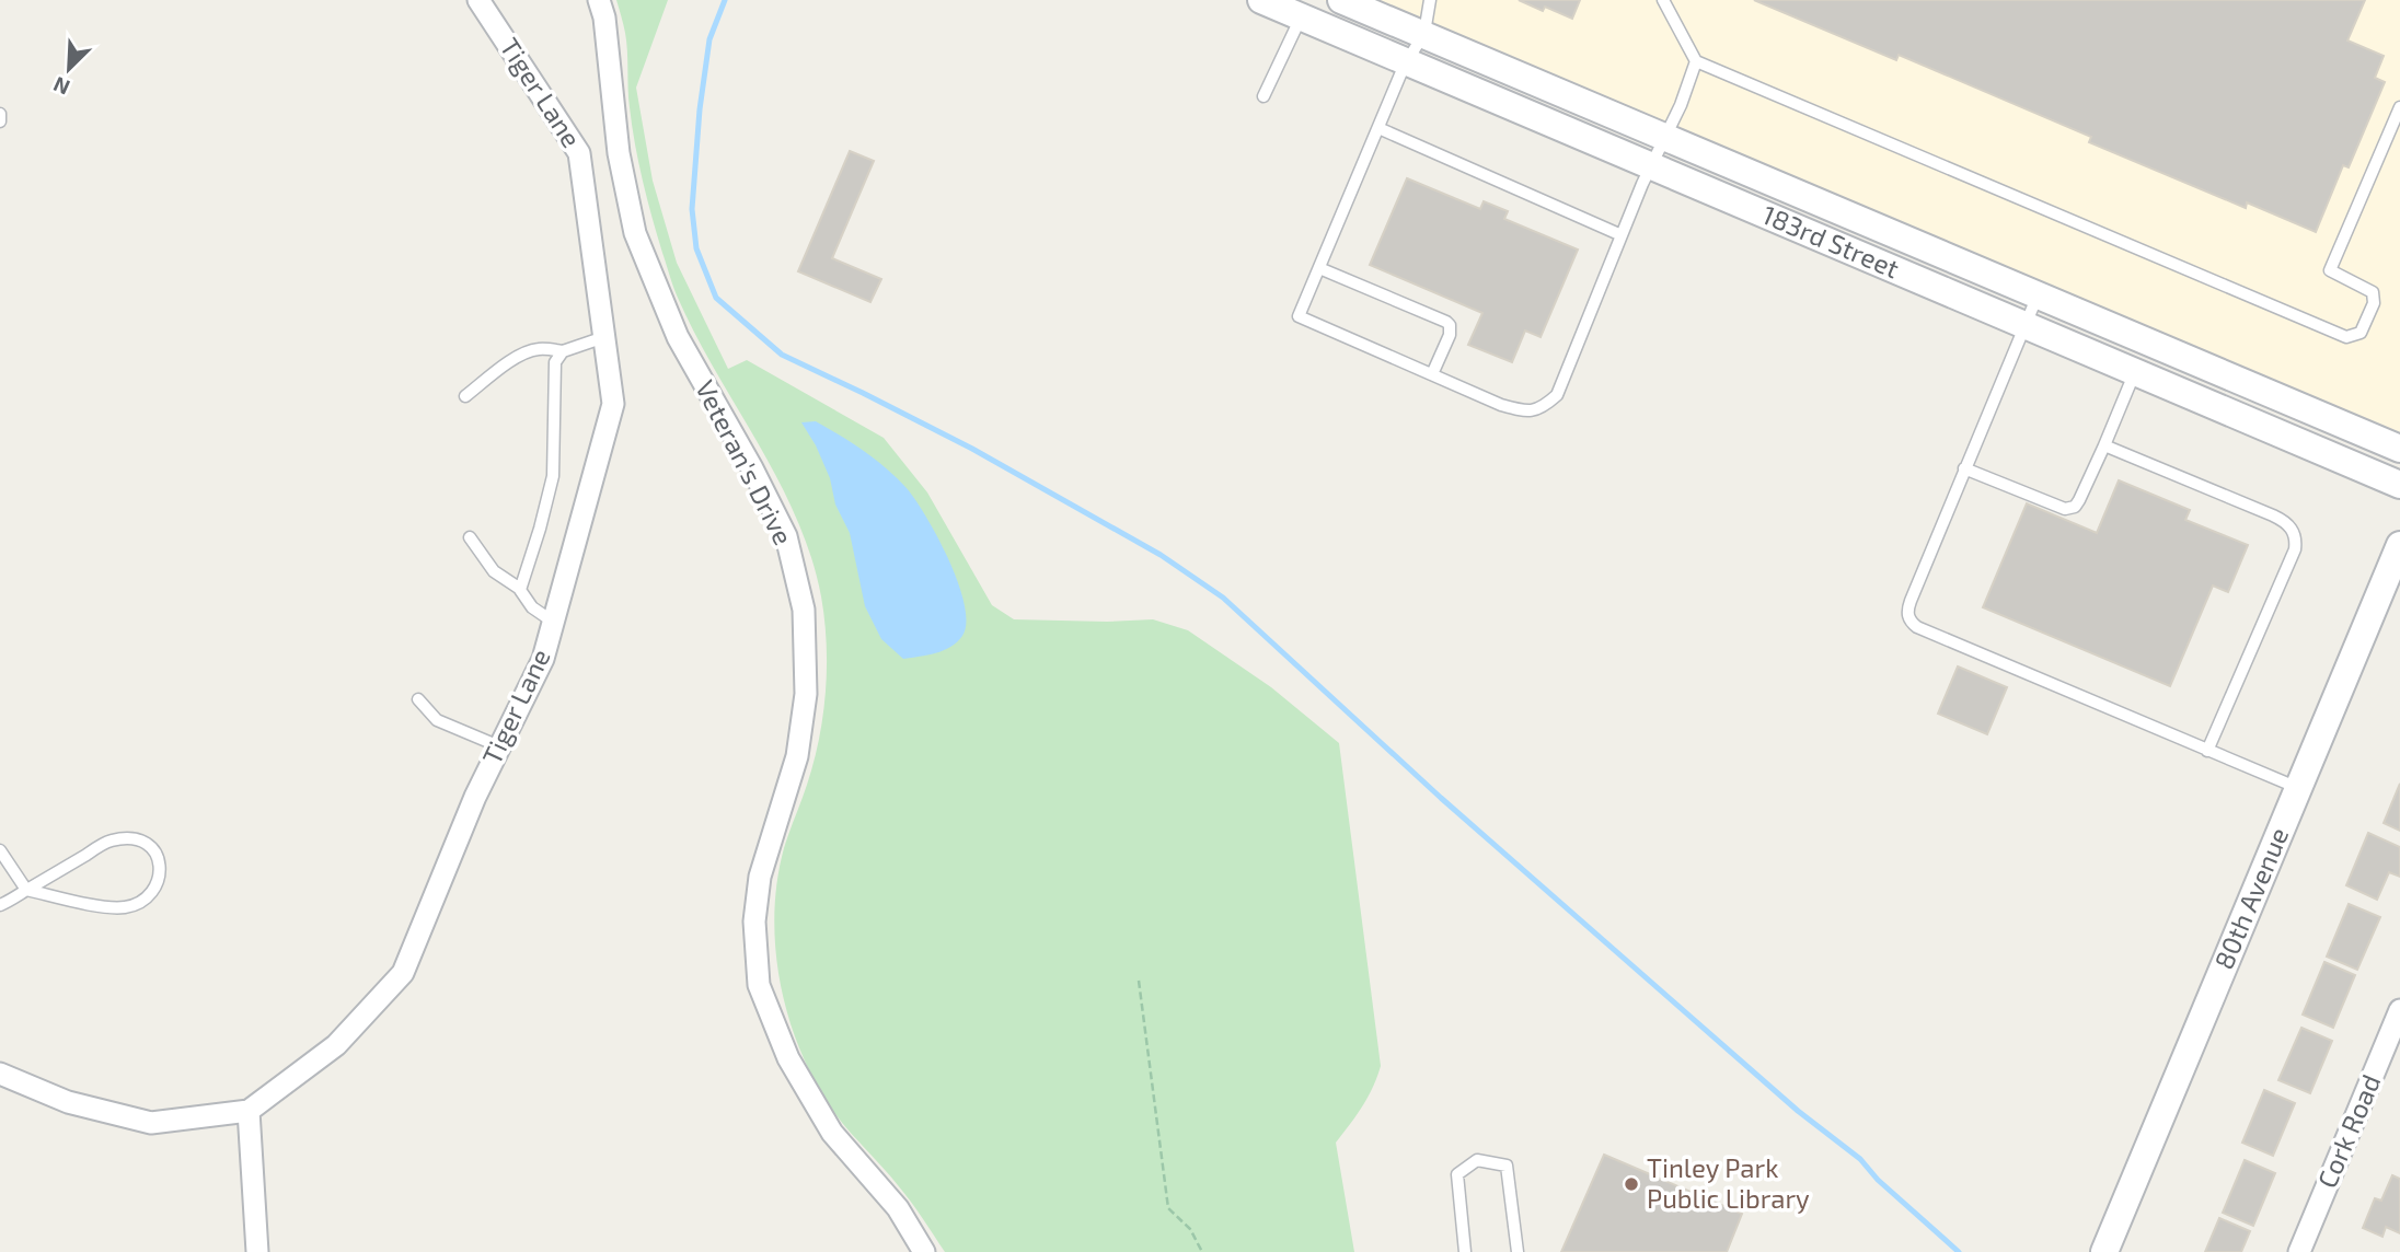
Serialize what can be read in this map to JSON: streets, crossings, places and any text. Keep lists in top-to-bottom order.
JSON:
{
  "streets": {
    "street": [
      "Tiger Lane",
      "183rd Street",
      "Veteran's Drive",
      "80th Avenue",
      "Cork Road"
    ]
  },
  "places": ["Tinley Park Public Library"],
  "north": "bottom left"
}
